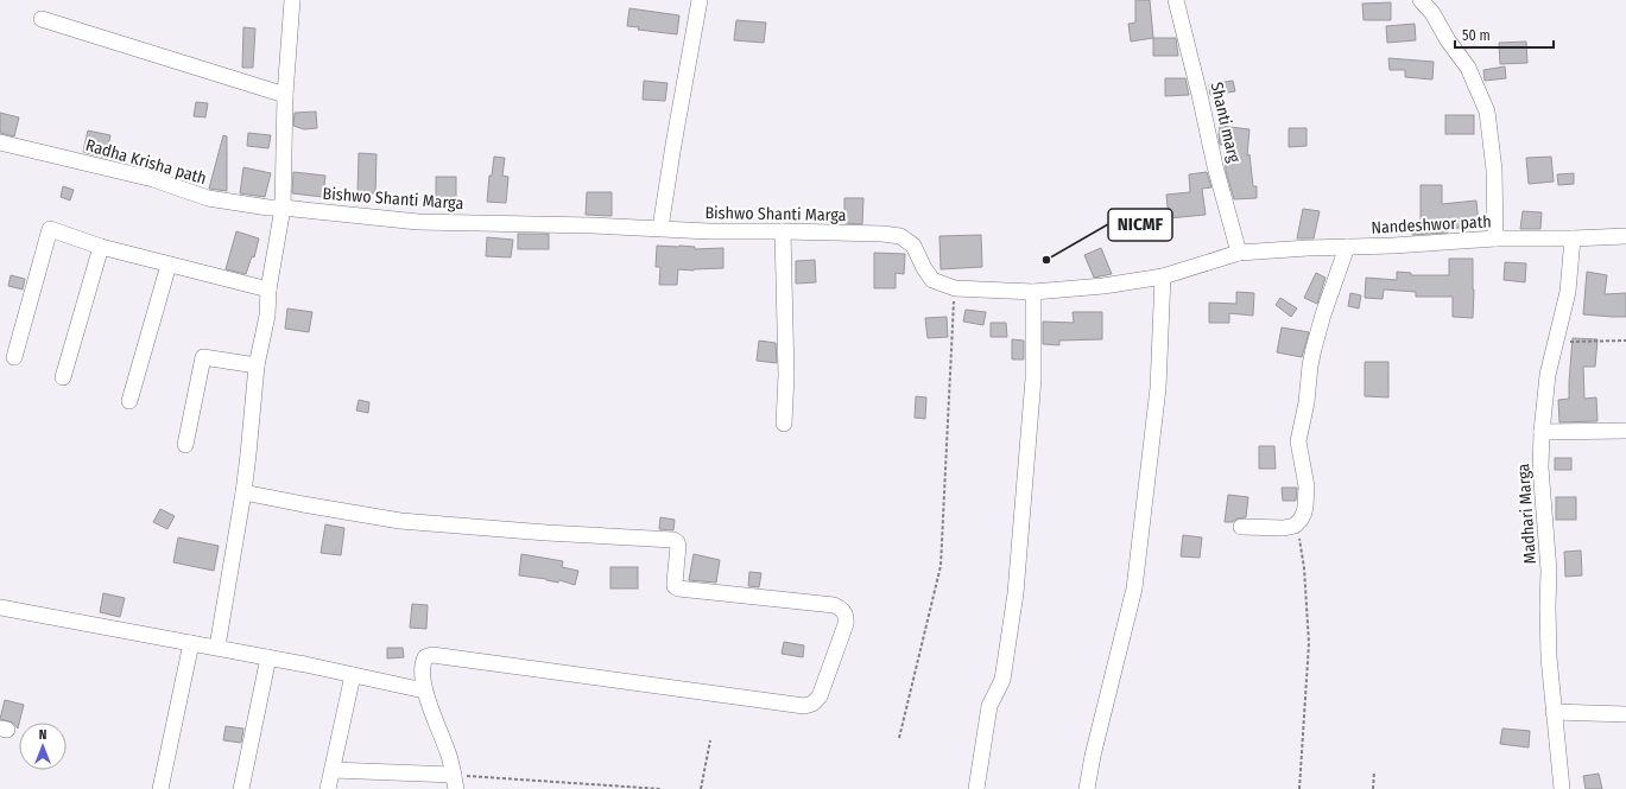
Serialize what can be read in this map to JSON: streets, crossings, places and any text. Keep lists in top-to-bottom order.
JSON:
{
  "streets": {
    "street": [
      "Shanti marg",
      "Radha Krisha path",
      "Bishwo Shanti Marga",
      "Nandeshwor path",
      "Madhari Marga"
    ]
  },
  "crossings": [
    ["Shanti marg", "Bishwo Shanti Marga"],
    ["Shanti marg", "Nandeshwor path"],
    ["Radha Krisha path", "Bishwo Shanti Marga"],
    ["Bishwo Shanti Marga", "Nandeshwor path"],
    ["Nandeshwor path", "Madhari Marga"]
  ],
  "places": ["NICMF"],
  "scale_bar": "50 m",
  "north": "top"
}
